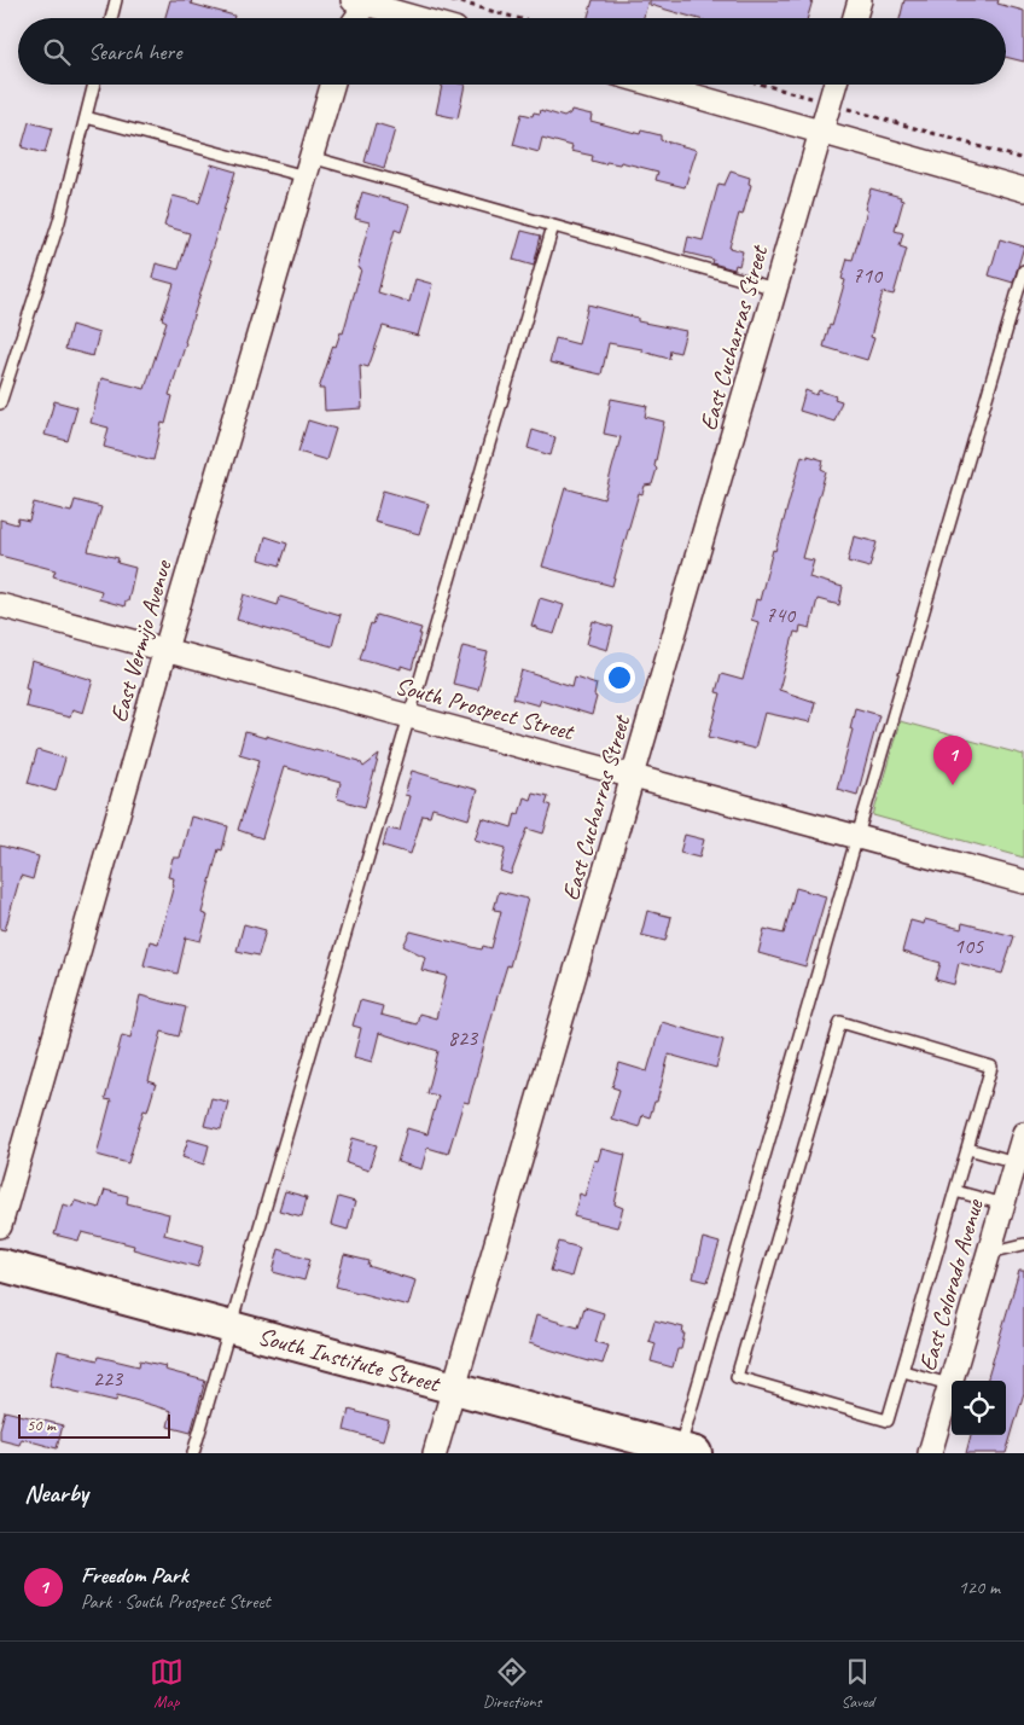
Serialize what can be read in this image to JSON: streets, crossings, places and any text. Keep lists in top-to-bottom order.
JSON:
{
  "streets": {
    "street": [
      "East Cucharras Street",
      "East Vermijo Avenue",
      "South Prospect Street",
      "East Colorado Avenue",
      "South Institute Street"
    ]
  },
  "crossings": [
    ["East Cucharras Street", "South Prospect Street"],
    ["East Cucharras Street", "South Institute Street"],
    ["East Vermijo Avenue", "South Prospect Street"]
  ],
  "house_numbers": [
    "710",
    "740",
    "105",
    "823",
    "223"
  ],
  "scale_bar": "50 m",
  "page": {
    "search": "Search here",
    "pins": "1",
    "scale": "50 m",
    "heading": "Nearby",
    "list": [
      {
        "mark": "1",
        "name": "Freedom Park",
        "note": "Park · South Prospect Street",
        "value": "120 m"
      }
    ],
    "nav": ["Map", "Directions", "Saved"]
  }
}
